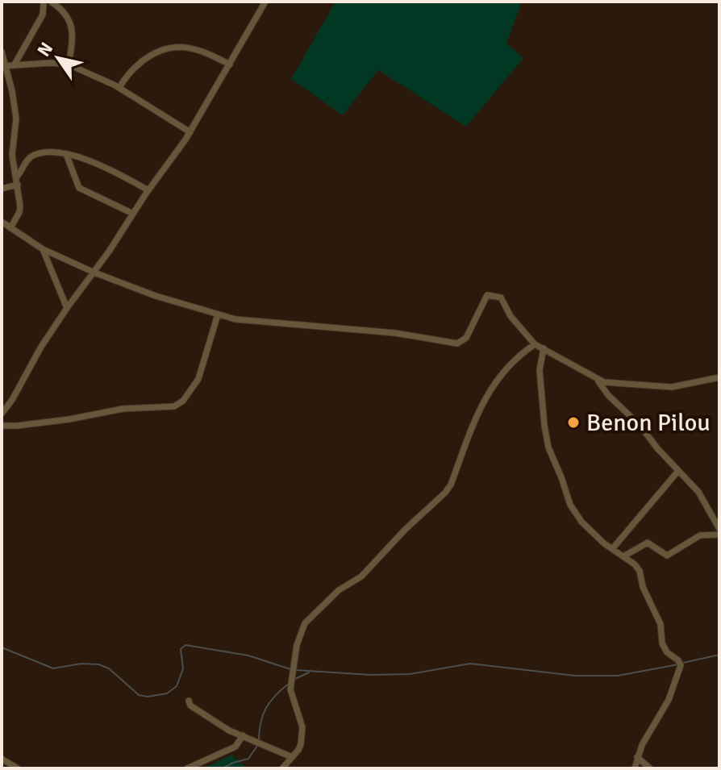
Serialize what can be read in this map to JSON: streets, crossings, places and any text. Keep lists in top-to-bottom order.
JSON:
{
  "places": ["Benon Pilou"],
  "north": "top left"
}
